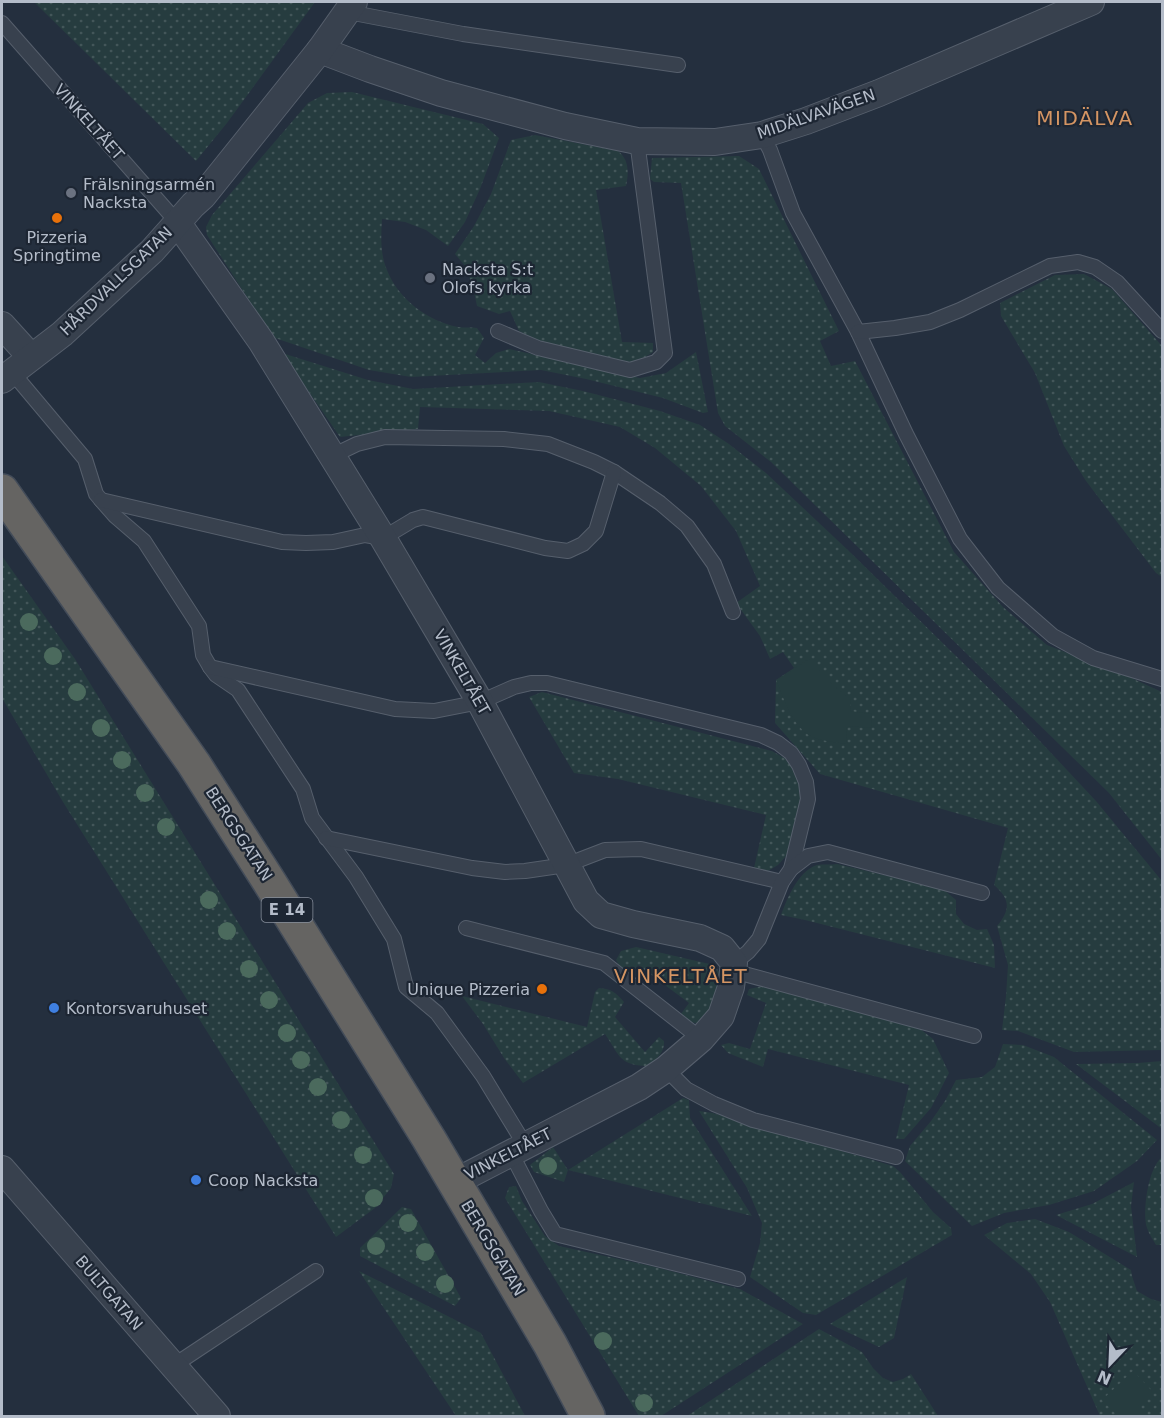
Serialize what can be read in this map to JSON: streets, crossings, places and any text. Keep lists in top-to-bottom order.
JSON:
{
  "streets": {
    "highway": ["BERGSGATAN", "E 14"],
    "street": [
      "MIDÄLVAVÄGEN",
      "VINKELTÅET",
      "HÅRDVALLSGATAN",
      "BULTGATAN"
    ]
  },
  "crossings": [
    ["MIDÄLVAVÄGEN", "HÅRDVALLSGATAN"],
    ["VINKELTÅET", "HÅRDVALLSGATAN"],
    ["VINKELTÅET", "BERGSGATAN"]
  ],
  "districts": ["MIDÄLVA", "VINKELTÅET"],
  "places": [
    "Frälsningsarmén Nacksta",
    "Pizzeria Springtime",
    "Nacksta S:t Olofs kyrka",
    "Unique Pizzeria",
    "Kontorsvaruhuset",
    "Coop Nacksta"
  ],
  "north": "bottom left"
}
